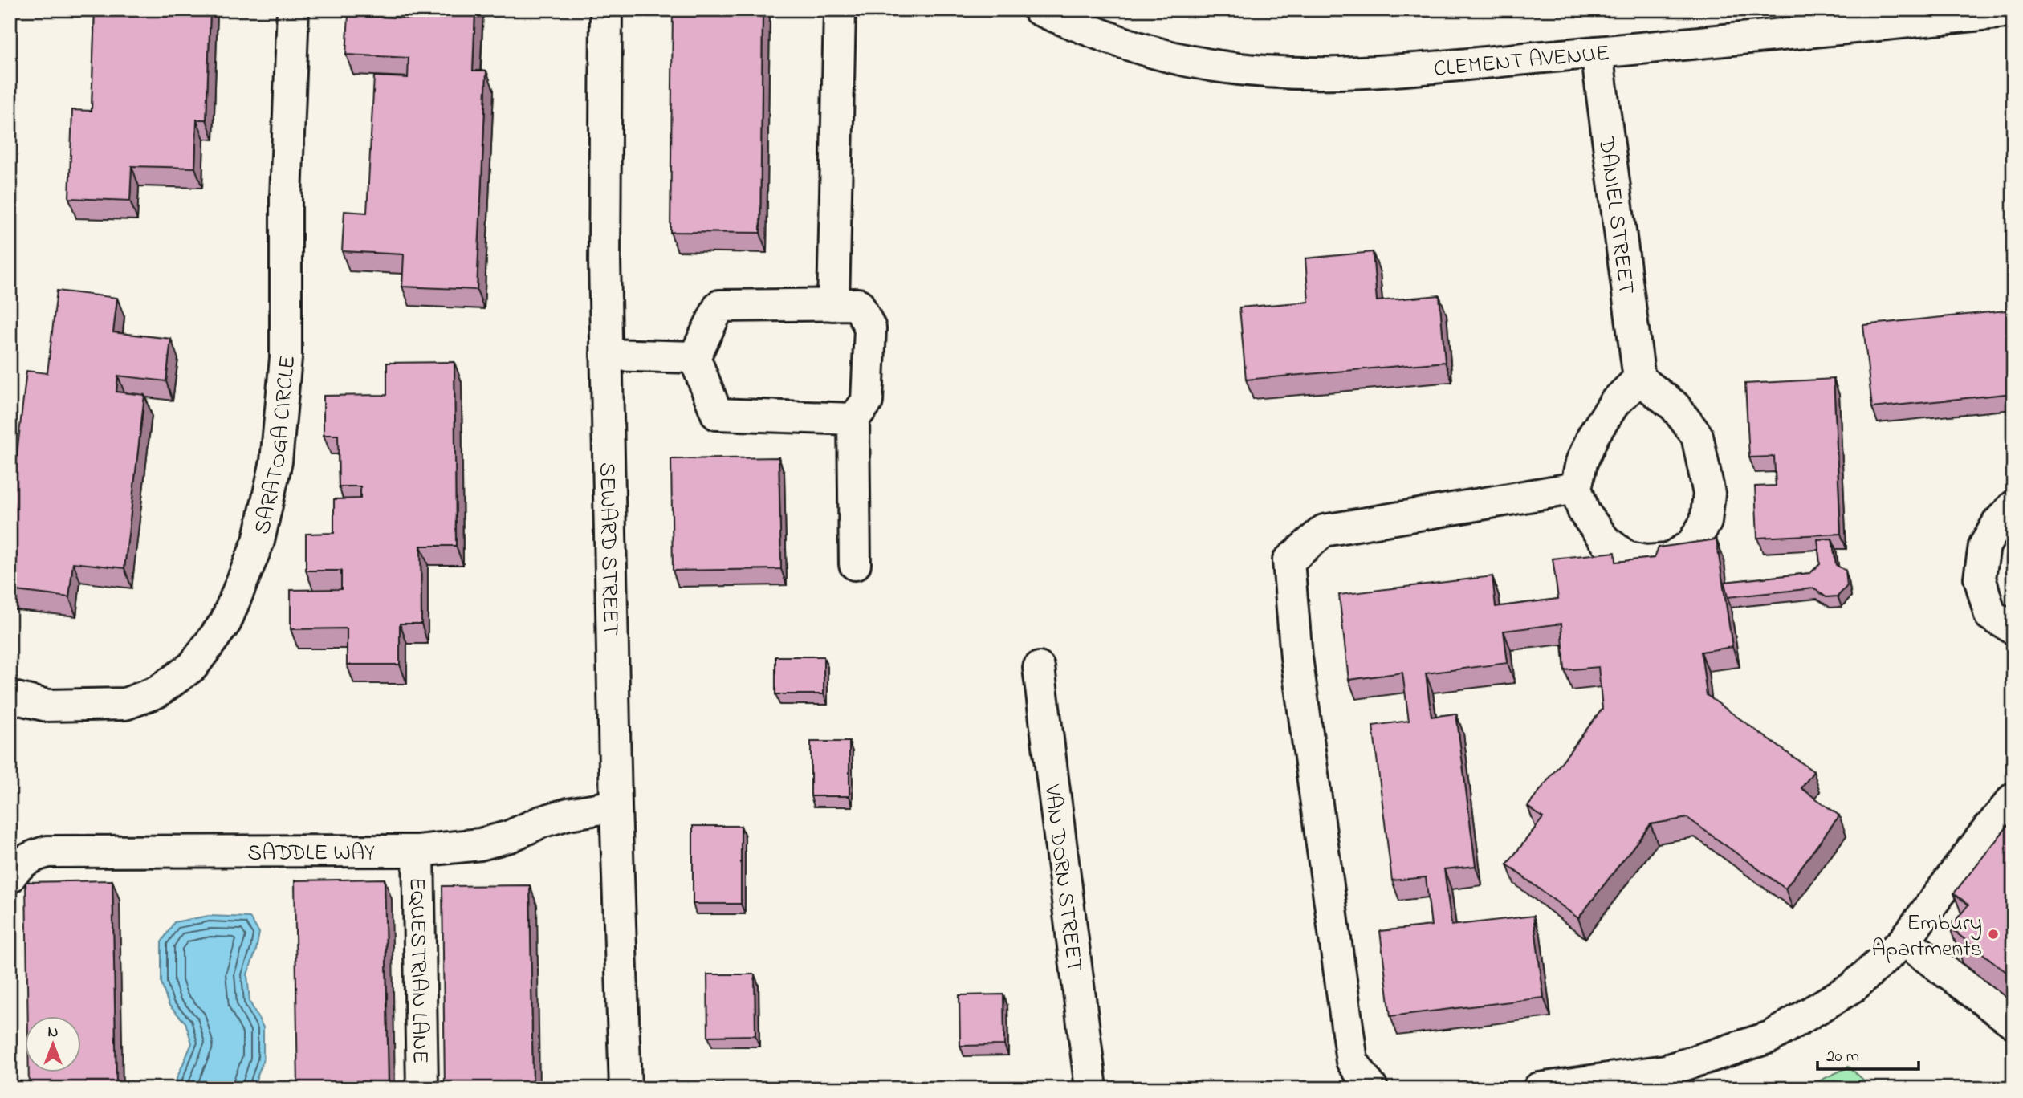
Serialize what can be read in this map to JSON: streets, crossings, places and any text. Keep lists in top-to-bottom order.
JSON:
{
  "streets": {
    "street": [
      "CLEMENT AVENUE",
      "DANIEL STREET",
      "SARATOGA CIRCLE",
      "SEWARD STREET",
      "SADDLE WAY",
      "VAN DORN STREET",
      "EQUESTRIAN LANE"
    ]
  },
  "crossings": [
    ["CLEMENT AVENUE", "DANIEL STREET"],
    ["SEWARD STREET", "SADDLE WAY"],
    ["SADDLE WAY", "EQUESTRIAN LANE"]
  ],
  "places": ["Embury Apartments"],
  "scale_bar": "20 m",
  "north": "top"
}
